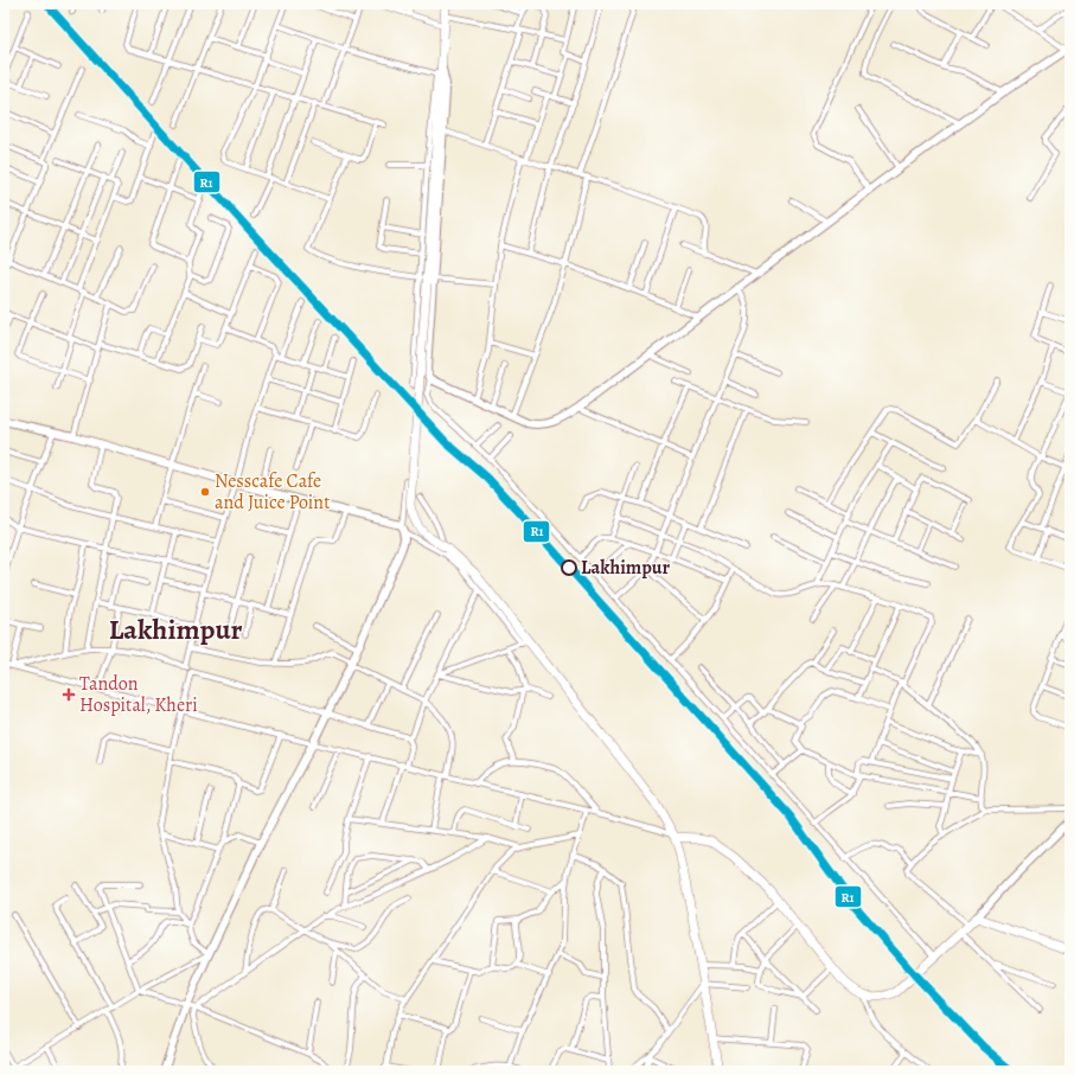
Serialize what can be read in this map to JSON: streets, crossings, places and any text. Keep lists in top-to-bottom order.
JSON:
{
  "districts": ["Lakhimpur"],
  "places": {
    "other": ["Nesscafe Cafe and Juice Point", "Lakhimpur"],
    "health": ["Tandon Hospital, Kheri"]
  },
  "lines": ["transit line R1"]
}
